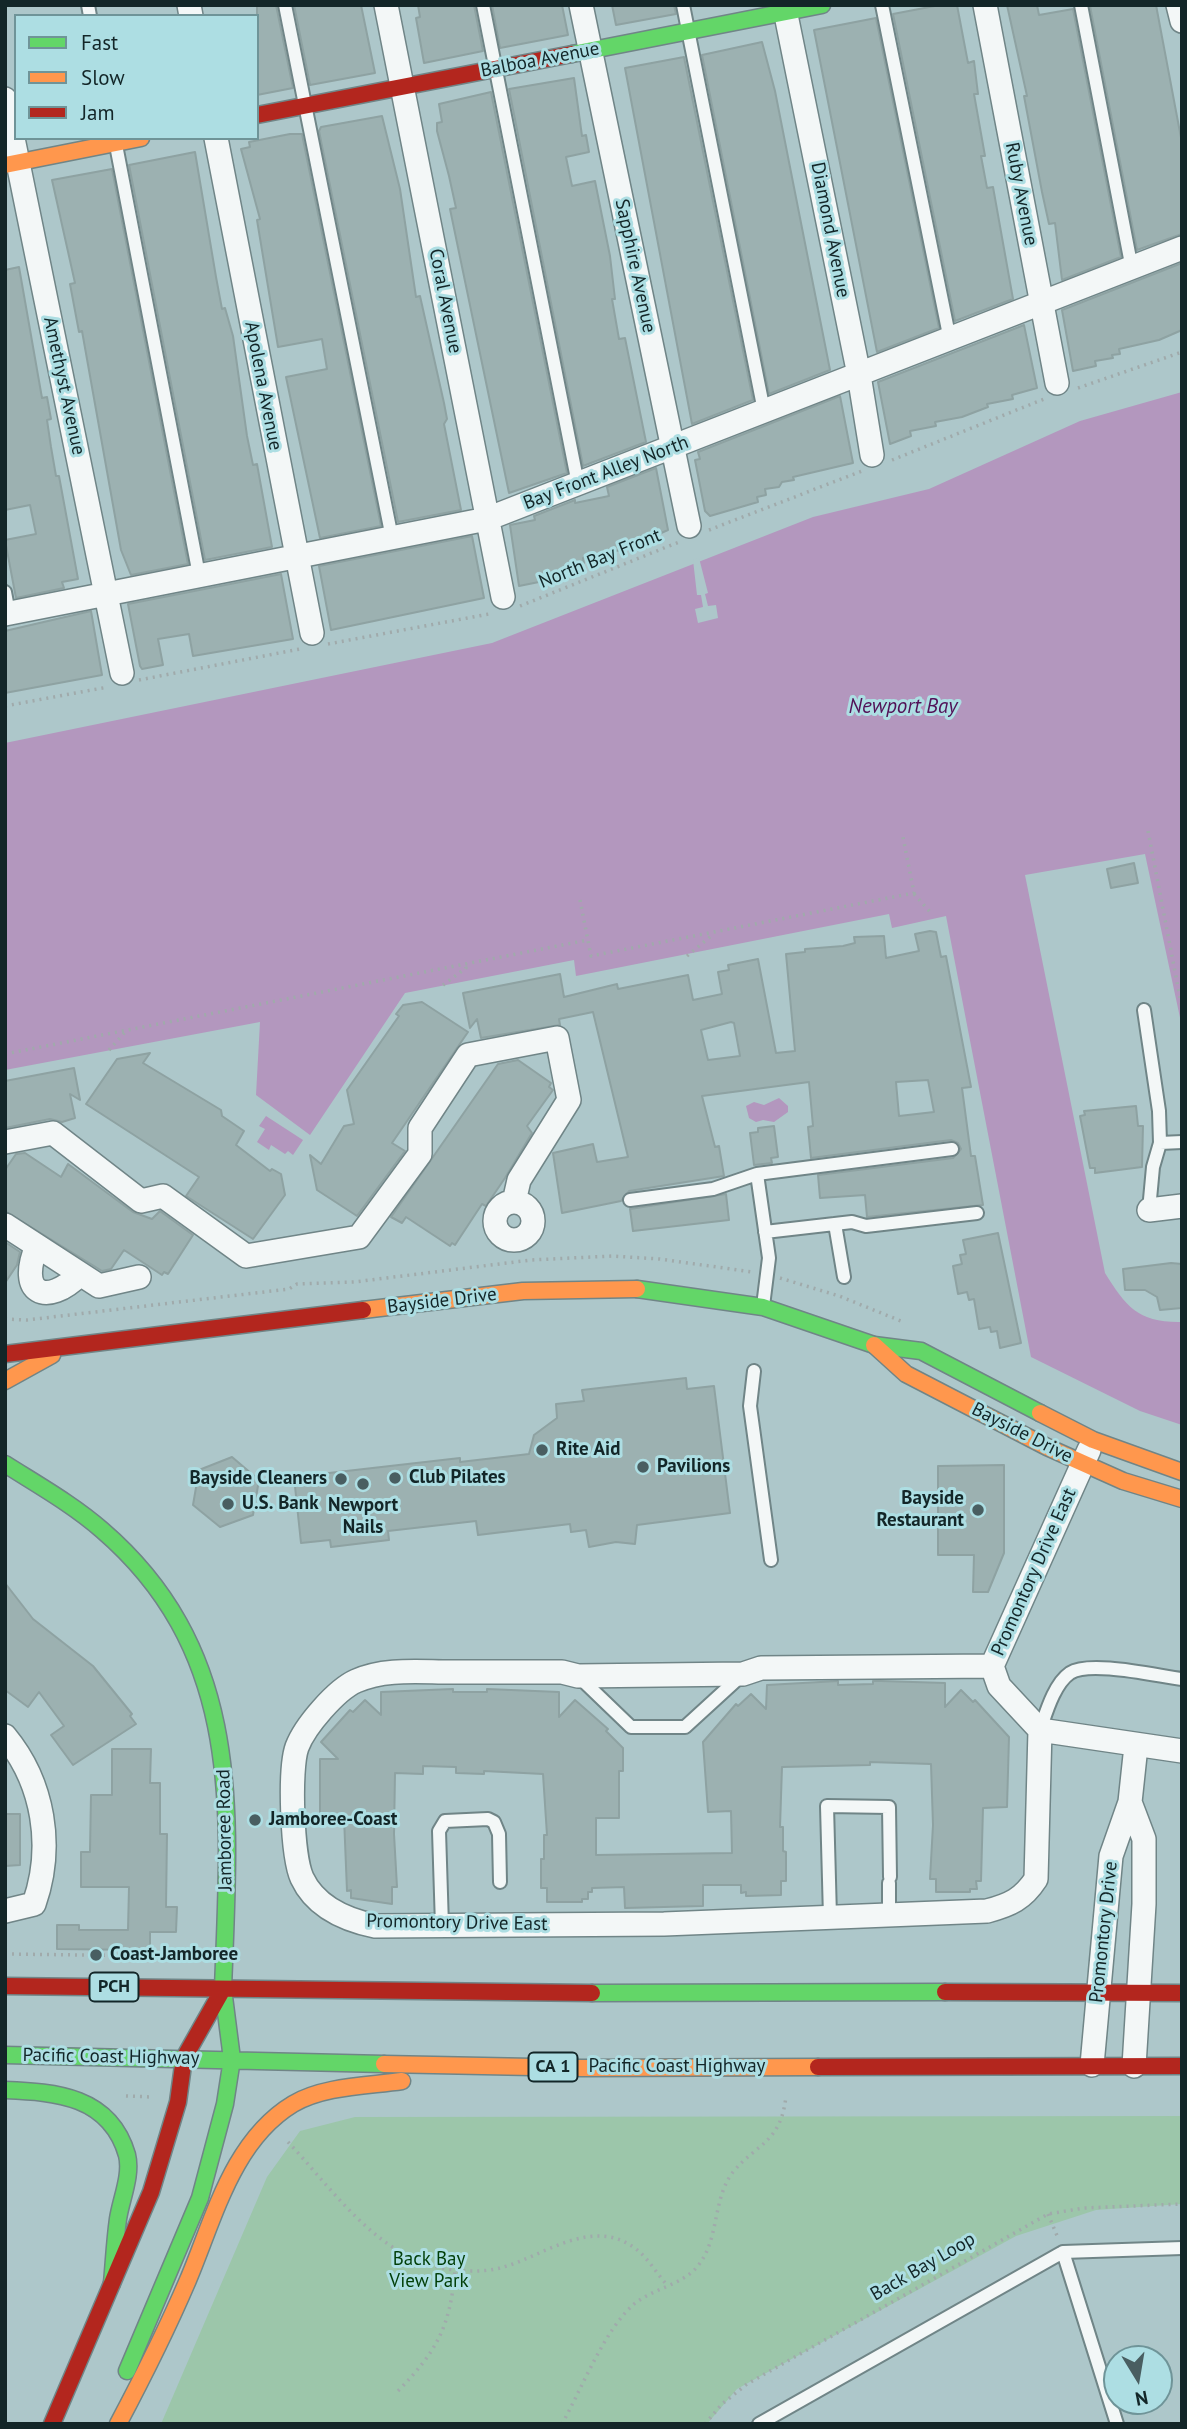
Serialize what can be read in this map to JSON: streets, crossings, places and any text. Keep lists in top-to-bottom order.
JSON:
{
  "streets": {
    "main road": [
      "Balboa Avenue",
      "Bayside Drive",
      "Jamboree Road",
      "PCH",
      "Pacific Coast Highway",
      "CA 1"
    ],
    "street": [
      "Ruby Avenue",
      "Diamond Avenue",
      "Sapphire Avenue",
      "Coral Avenue",
      "Amethyst Avenue",
      "Apolena Avenue",
      "Bay Front Alley North",
      "Promontory Drive East",
      "Promontory Drive"
    ],
    "path": ["North Bay Front", "Back Bay Loop"]
  },
  "crossings": [
    ["Balboa Avenue", "Diamond Avenue"],
    ["Balboa Avenue", "Sapphire Avenue"],
    ["Balboa Avenue", "Coral Avenue"],
    ["Ruby Avenue", "Bay Front Alley North"],
    ["Ruby Avenue", "North Bay Front"],
    ["Diamond Avenue", "Bay Front Alley North"],
    ["Diamond Avenue", "North Bay Front"],
    ["Sapphire Avenue", "Bay Front Alley North"],
    ["Sapphire Avenue", "North Bay Front"],
    ["Coral Avenue", "Bay Front Alley North"],
    ["Coral Avenue", "North Bay Front"],
    ["Amethyst Avenue", "Bay Front Alley North"],
    ["Amethyst Avenue", "North Bay Front"],
    ["Apolena Avenue", "Bay Front Alley North"],
    ["Apolena Avenue", "North Bay Front"],
    ["Bayside Drive", "Promontory Drive East"],
    ["Jamboree Road", "PCH"],
    ["Jamboree Road", "Pacific Coast Highway"],
    ["Promontory Drive", "Pacific Coast Highway"]
  ],
  "water": ["Newport Bay"],
  "parks": ["Back Bay View Park"],
  "places": [
    "Rite Aid",
    "Pavilions",
    "Club Pilates",
    "Bayside Cleaners",
    "Newport Nails",
    "U.S. Bank",
    "Bayside Restaurant",
    "Jamboree-Coast",
    "Coast-Jamboree"
  ],
  "legend": ["Fast", "Slow", "Jam"],
  "north": "bottom"
}
